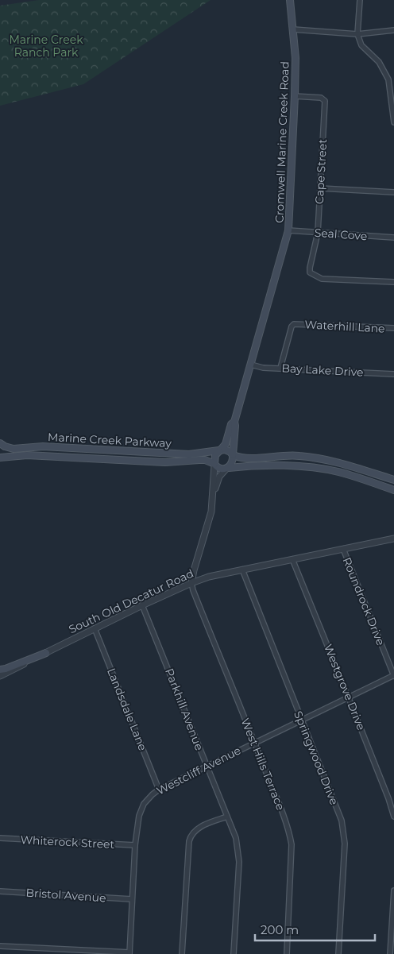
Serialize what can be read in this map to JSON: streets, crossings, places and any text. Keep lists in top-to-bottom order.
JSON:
{
  "streets": {
    "main road": ["Cromwell Marine Creek Road", "Marine Creek Parkway"],
    "street": [
      "Cape Street",
      "Seal Cove",
      "Waterhill Lane",
      "Bay Lake Drive",
      "South Old Decatur Road",
      "Roundrock Drive",
      "Westgrove Drive",
      "Landsdale Lane",
      "Parkhill Avenue",
      "Springwood Drive",
      "West Hills Terrace",
      "Westcliff Avenue",
      "Whiterock Street",
      "Bristol Avenue"
    ]
  },
  "crossings": [
    ["Cromwell Marine Creek Road", "Cape Street"],
    ["Cromwell Marine Creek Road", "Seal Cove"],
    ["Cromwell Marine Creek Road", "Bay Lake Drive"],
    ["Cromwell Marine Creek Road", "Marine Creek Parkway"],
    ["Cape Street", "Seal Cove"],
    ["Waterhill Lane", "Bay Lake Drive"],
    ["South Old Decatur Road", "Roundrock Drive"],
    ["South Old Decatur Road", "Westgrove Drive"],
    ["South Old Decatur Road", "Landsdale Lane"],
    ["South Old Decatur Road", "Parkhill Avenue"],
    ["South Old Decatur Road", "Springwood Drive"],
    ["South Old Decatur Road", "West Hills Terrace"],
    ["Roundrock Drive", "Westcliff Avenue"],
    ["Westgrove Drive", "Westcliff Avenue"],
    ["Landsdale Lane", "Westcliff Avenue"],
    ["Parkhill Avenue", "Westcliff Avenue"],
    ["Springwood Drive", "Westcliff Avenue"],
    ["West Hills Terrace", "Westcliff Avenue"],
    ["Westcliff Avenue", "Whiterock Street"],
    ["Westcliff Avenue", "Bristol Avenue"]
  ],
  "parks": ["Marine Creek Ranch Park"],
  "scale_bar": "200 m"
}
